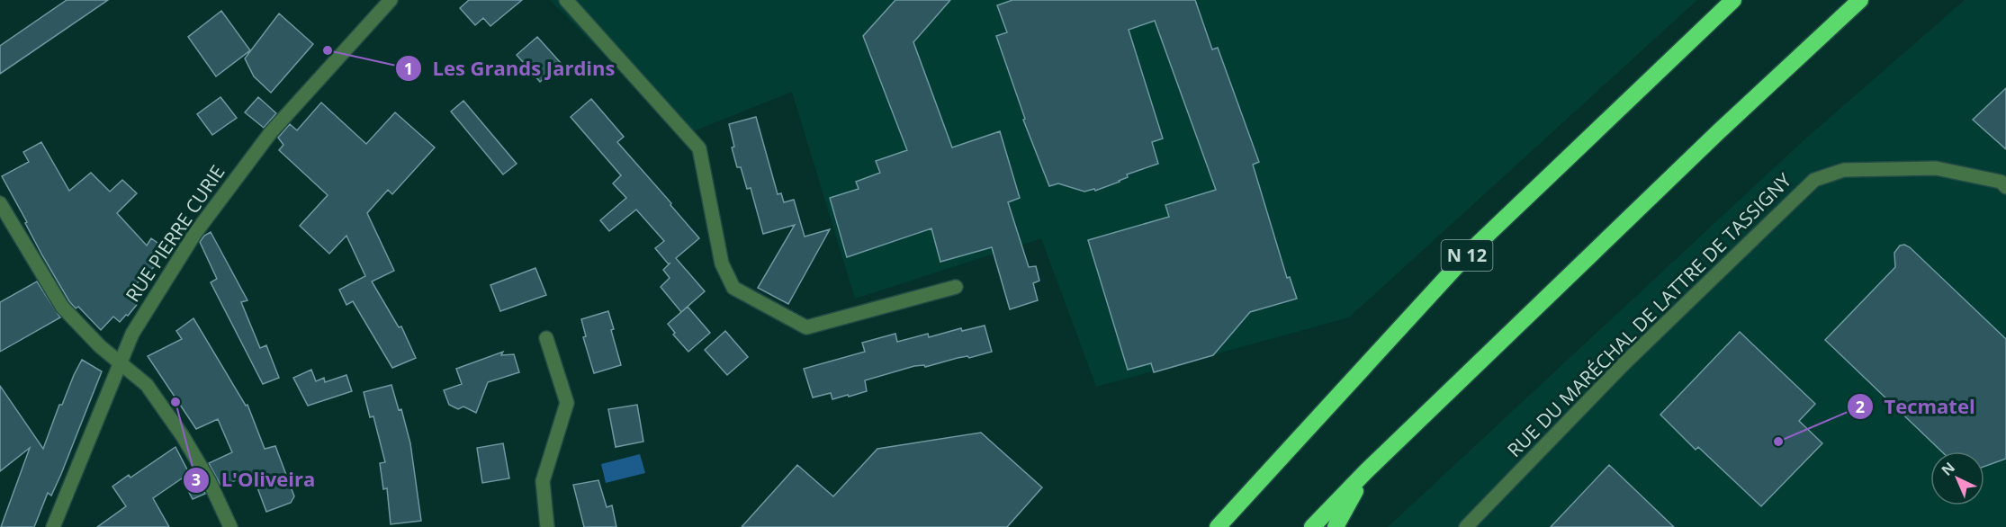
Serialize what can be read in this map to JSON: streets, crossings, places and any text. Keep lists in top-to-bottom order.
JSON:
{
  "streets": {
    "highway": ["N 12"],
    "street": ["RUE PIERRE CURIE", "RUE DU MARÉCHAL DE LATTRE DE TASSIGNY"]
  },
  "places": ["Les Grands Jardins", "L'Oliveira", "Tecmatel"],
  "north": "top left"
}
